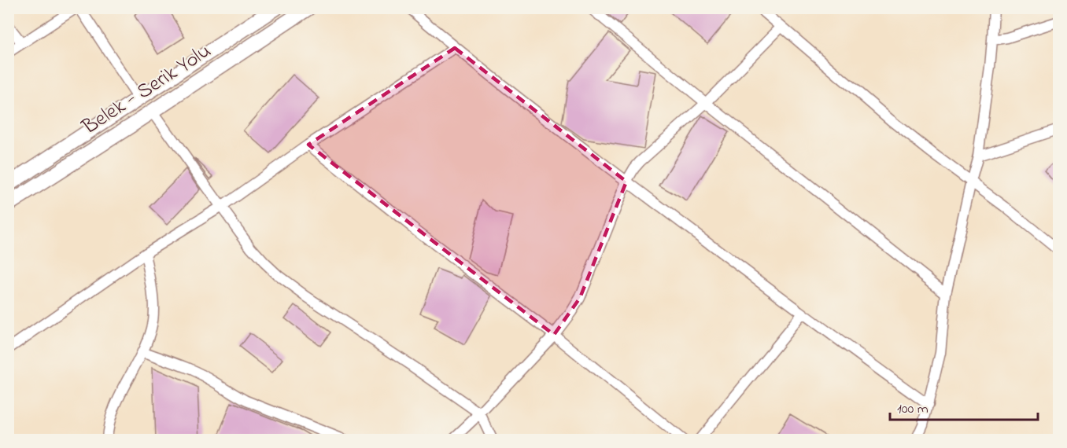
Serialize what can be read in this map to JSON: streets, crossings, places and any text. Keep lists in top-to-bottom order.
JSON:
{
  "streets": {
    "main road": ["Belek - Serik Yolu"]
  },
  "scale_bar": "100 m"
}
